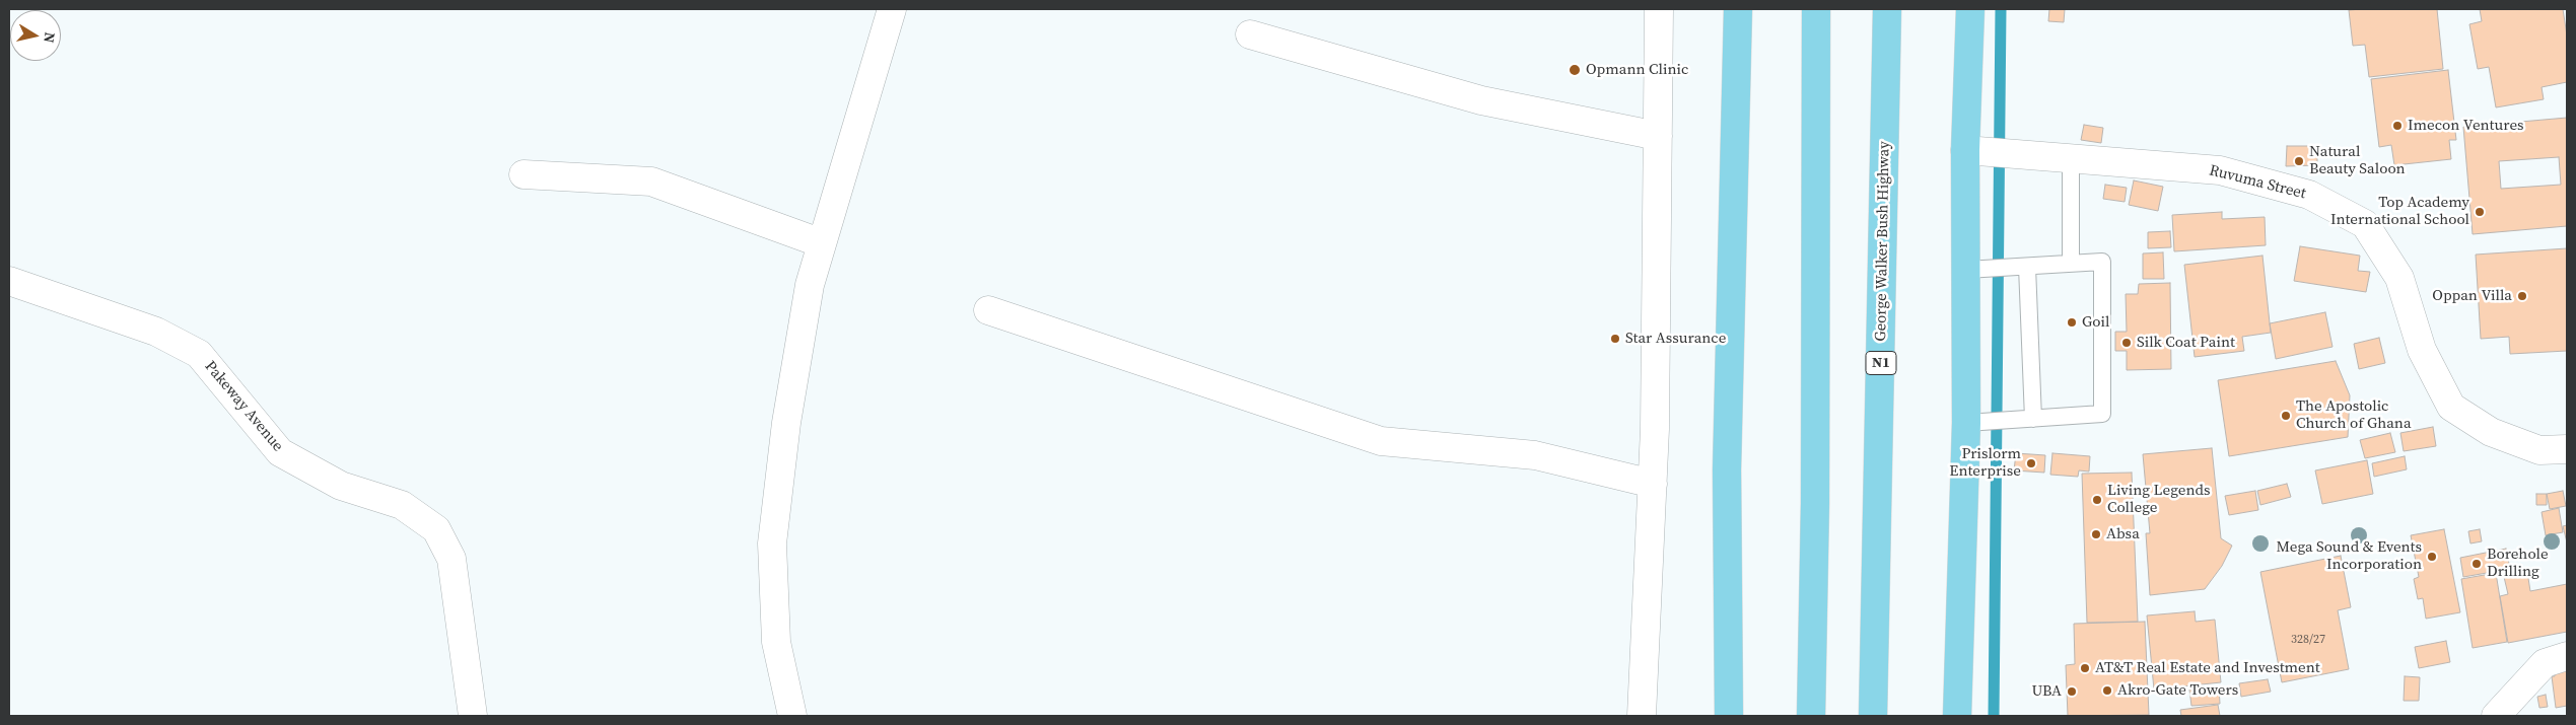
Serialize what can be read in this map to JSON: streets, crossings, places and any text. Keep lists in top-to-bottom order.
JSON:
{
  "streets": {
    "highway": ["George Walker Bush Highway", "N1"],
    "street": ["Ruvuma Street", "Pakeway Avenue"]
  },
  "places": [
    "Opmann Clinic",
    "Imecon Ventures",
    "Natural Beauty Saloon",
    "Top Academy International School",
    "Oppan Villa",
    "Goil",
    "Star Assurance",
    "Silk Coat Paint",
    "The Apostolic Church of Ghana",
    "Prislorm Enterprise",
    "Living Legends College",
    "Absa",
    "Mega Sound & Events Incorporation",
    "Borehole Drilling",
    "AT&T Real Estate and Investment",
    "Akro-Gate Towers",
    "UBA"
  ],
  "house_numbers": ["328/27"],
  "north": "right"
}
